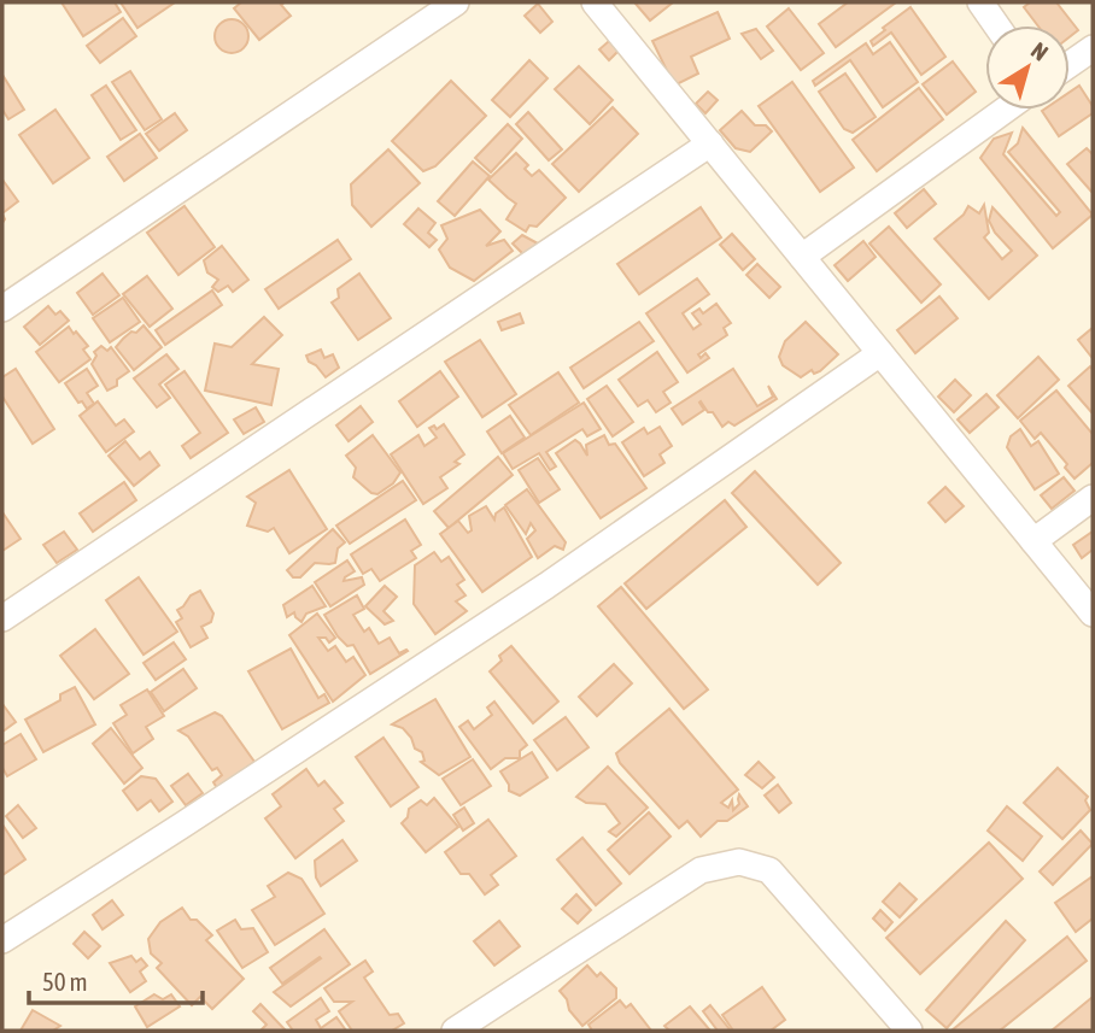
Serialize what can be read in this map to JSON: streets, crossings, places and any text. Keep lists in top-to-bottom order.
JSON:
{
  "scale_bar": "50 m",
  "north": "top right"
}
